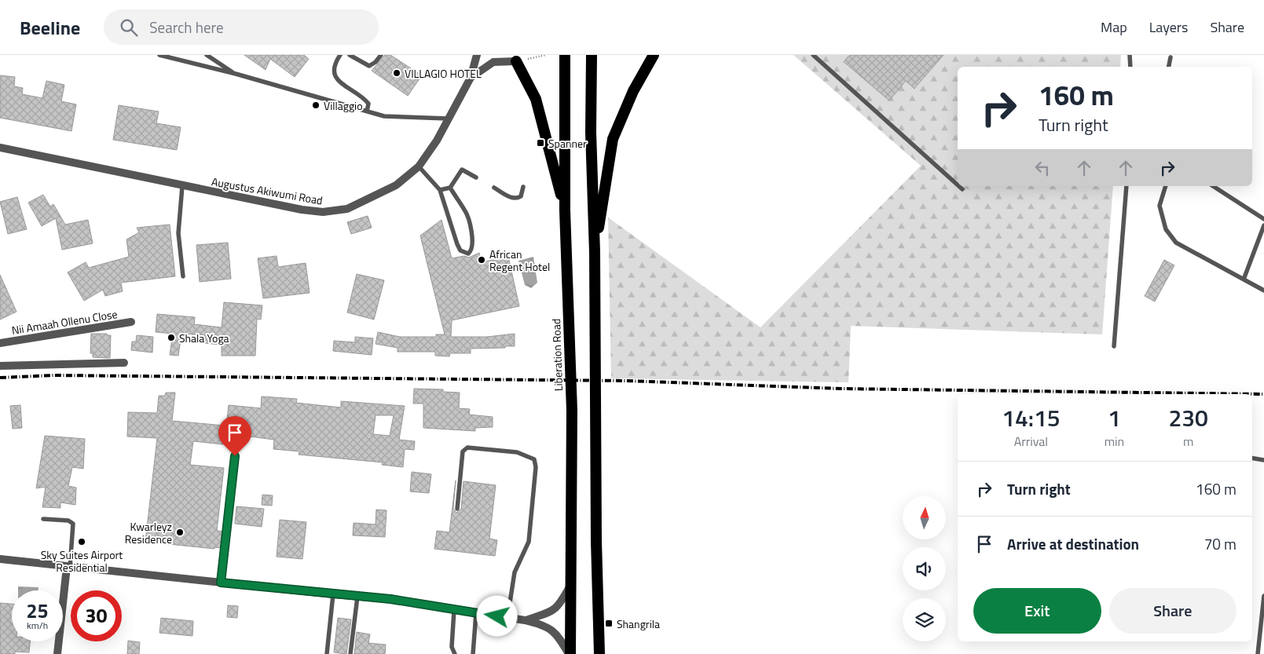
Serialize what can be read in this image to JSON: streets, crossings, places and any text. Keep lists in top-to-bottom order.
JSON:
{
  "streets": {
    "highway": ["Liberation Road"],
    "street": ["Augustus Akiwumi Road", "Nii Amaah Ollenu Close"]
  },
  "places": {
    "other": [
      "VILLAGIO HOTEL",
      "Villaggio",
      "African Regent Hotel",
      "Shala Yoga",
      "Kwarleyz Residence",
      "Sky Suites Airport Residential"
    ],
    "transit": ["Spanner", "Shangrila"]
  },
  "north": "top",
  "page": {
    "header": "Beeline",
    "search": "Search here",
    "nav": ["Map", "Layers", "Share"],
    "turn": ["160 m", "Turn right"],
    "eta": [
      "14:15",
      "Arrival",
      "1",
      "min",
      "230",
      "m"
    ],
    "list": [
      {
        "name": "Turn right",
        "value": "160 m"
      },
      {
        "name": "Arrive at destination",
        "value": "70 m"
      }
    ],
    "buttons": ["Exit", "Share"],
    "speed": "25 km/h",
    "limit": "30"
  }
}
